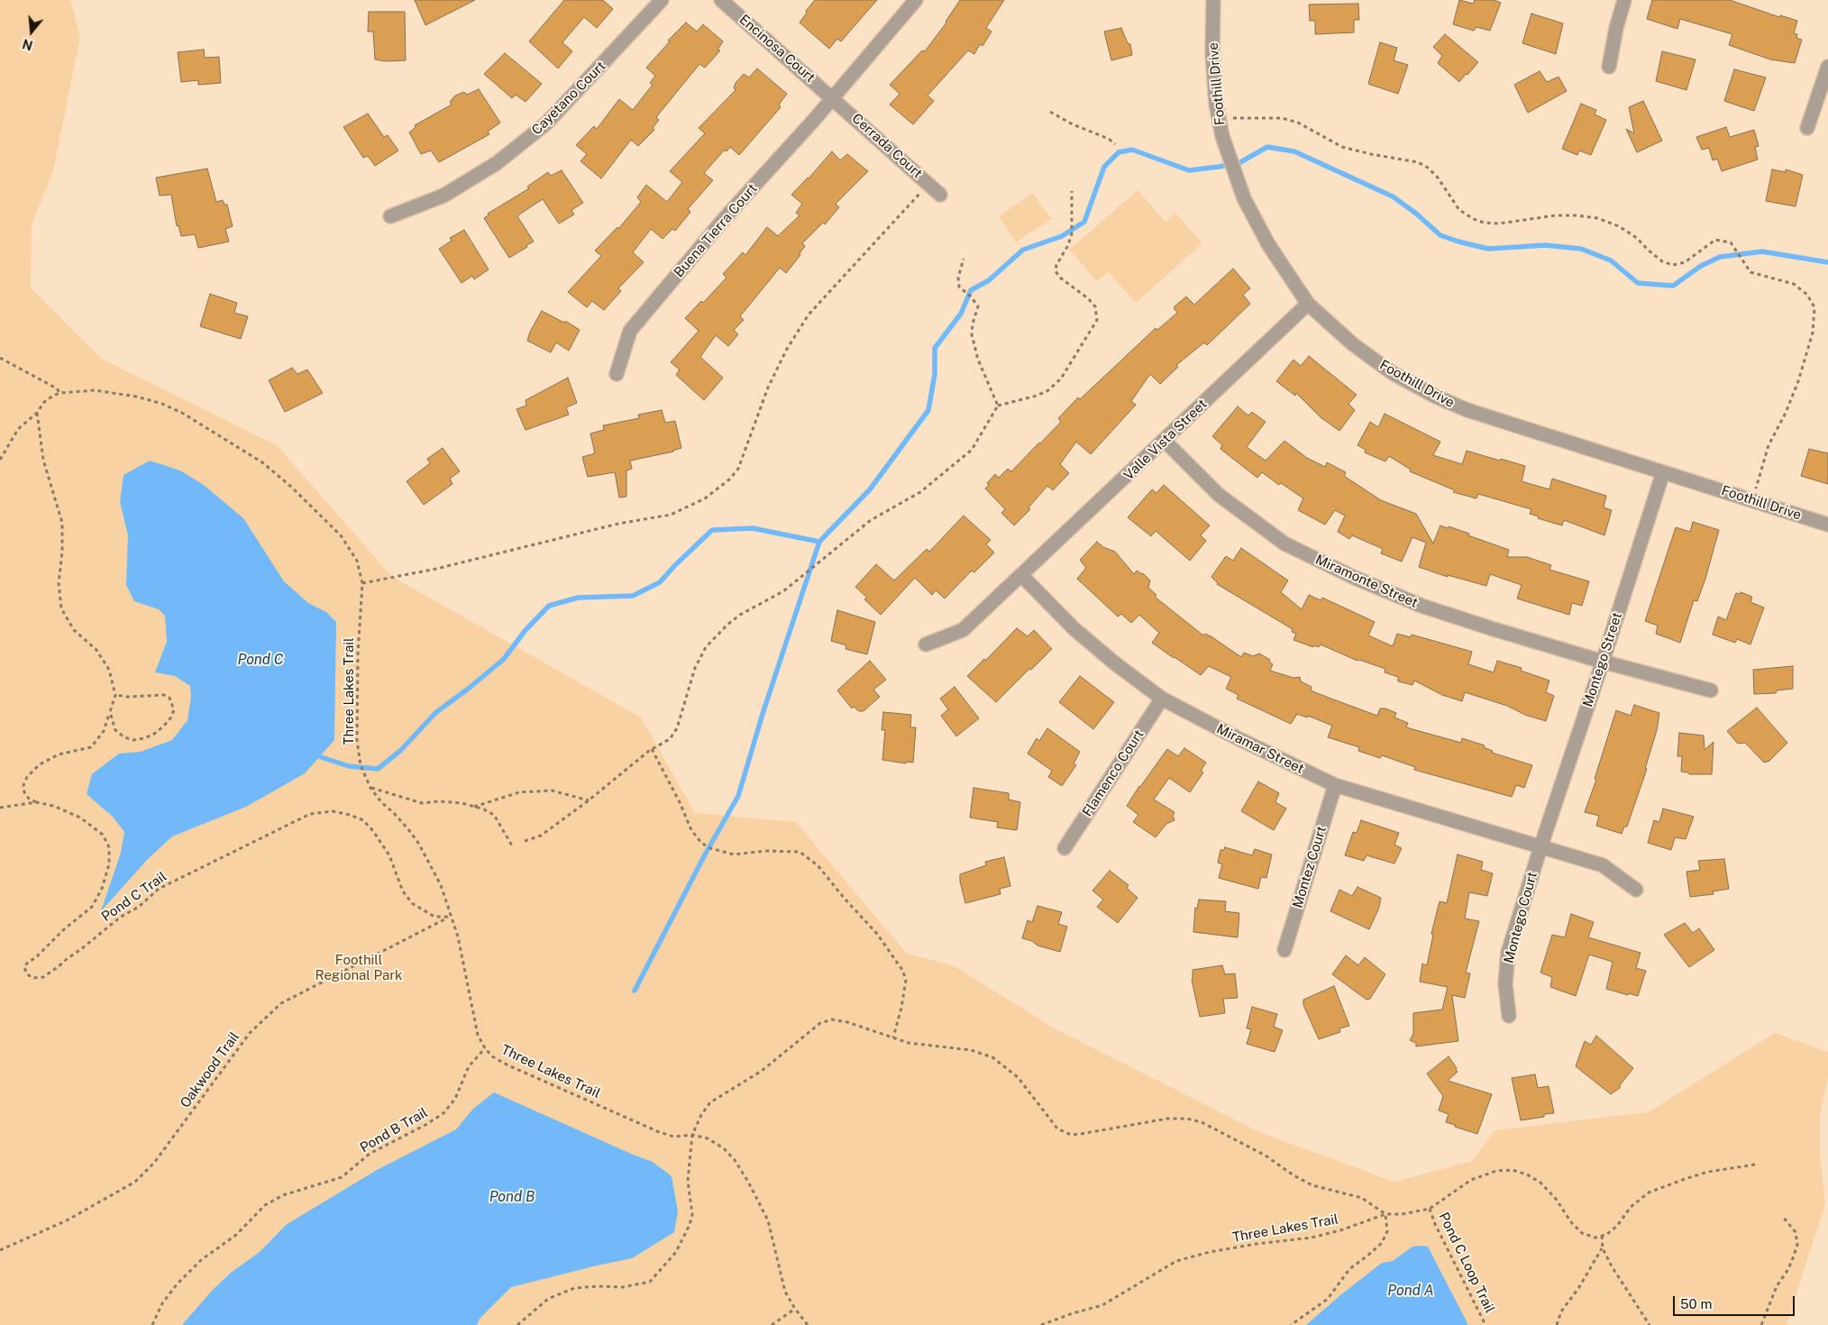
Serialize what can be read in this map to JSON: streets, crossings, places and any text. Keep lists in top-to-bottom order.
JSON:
{
  "streets": {
    "street": [
      "Encinosa Court",
      "Foothill Drive",
      "Cayetano Court",
      "Cerrada Court",
      "Buena Tierra Court",
      "Valle Vista Street",
      "Miramonte Street",
      "Montego Street",
      "Miramar Street",
      "Flamenco Court",
      "Montez Court",
      "Montego Court"
    ],
    "path": [
      "Three Lakes Trail",
      "Pond C Trail",
      "Oakwood Trail",
      "Pond B Trail",
      "Pond C Loop Trail"
    ]
  },
  "crossings": [
    ["Encinosa Court", "Cerrada Court"],
    ["Encinosa Court", "Buena Tierra Court"],
    ["Foothill Drive", "Valle Vista Street"],
    ["Foothill Drive", "Montego Street"],
    ["Cerrada Court", "Buena Tierra Court"],
    ["Valle Vista Street", "Miramonte Street"],
    ["Valle Vista Street", "Miramar Street"],
    ["Miramonte Street", "Montego Street"],
    ["Montego Street", "Miramar Street"],
    ["Montego Street", "Montego Court"],
    ["Three Lakes Trail", "Pond C Trail"],
    ["Three Lakes Trail", "Oakwood Trail"],
    ["Three Lakes Trail", "Pond B Trail"],
    ["Three Lakes Trail", "Pond C Loop Trail"],
    ["Miramar Street", "Flamenco Court"],
    ["Miramar Street", "Montez Court"],
    ["Miramar Street", "Montego Court"],
    ["Pond C Trail", "Oakwood Trail"]
  ],
  "water": ["Pond C", "Pond B", "Pond A"],
  "parks": ["Foothill Regional Park"],
  "scale_bar": "50 m",
  "north": "bottom"
}
